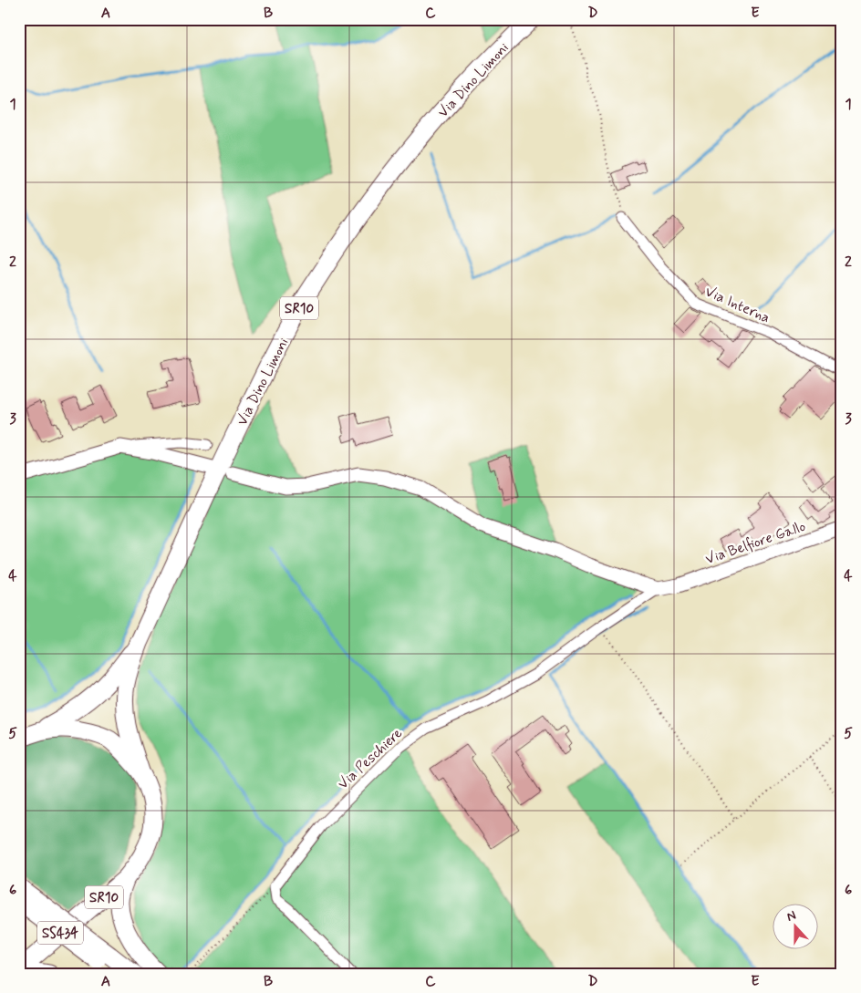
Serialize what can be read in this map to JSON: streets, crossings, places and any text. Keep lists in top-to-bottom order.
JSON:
{
  "streets": {
    "main road": ["Via Dino Limoni", "SR10", "SS434"],
    "street": ["Via Interna", "Via Belfiore Gallo", "Via Peschiere"]
  },
  "crossings": [
    ["Via Dino Limoni", "SR10"],
    ["Via Belfiore Gallo", "Via Peschiere"]
  ],
  "north": "top",
  "grid": {
    "columns": [
      "A",
      "B",
      "C",
      "D",
      "E"
    ],
    "rows": [
      "1",
      "2",
      "3",
      "4",
      "5",
      "6"
    ]
  }
}
